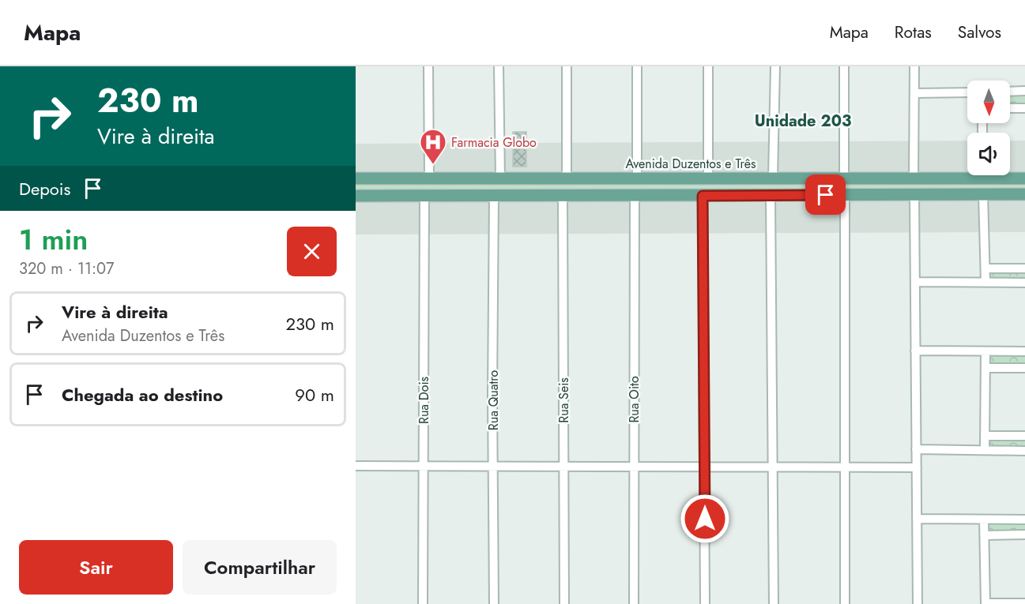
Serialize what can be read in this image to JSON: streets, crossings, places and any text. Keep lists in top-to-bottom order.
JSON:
{
  "streets": {
    "main road": ["Avenida Duzentos e Três"],
    "street": [
      "Rua Oito",
      "Rua Dois",
      "Rua Quatro",
      "Rua Seis"
    ]
  },
  "districts": ["Unidade 203"],
  "places": {
    "hospital": ["Farmacia Globo"]
  },
  "north": "bottom",
  "page": {
    "header": "Mapa",
    "nav": ["Mapa", "Rotas", "Salvos"],
    "turn": ["230 m", "Vire à direita"],
    "then": "Depois",
    "heading": ["1 min", "320 m · 11:07"],
    "list": [
      {
        "name": "Vire à direita",
        "note": "Avenida Duzentos e Três",
        "value": "230 m"
      },
      {
        "name": "Chegada ao destino",
        "value": "90 m"
      }
    ],
    "buttons": ["Sair", "Compartilhar"]
  }
}
